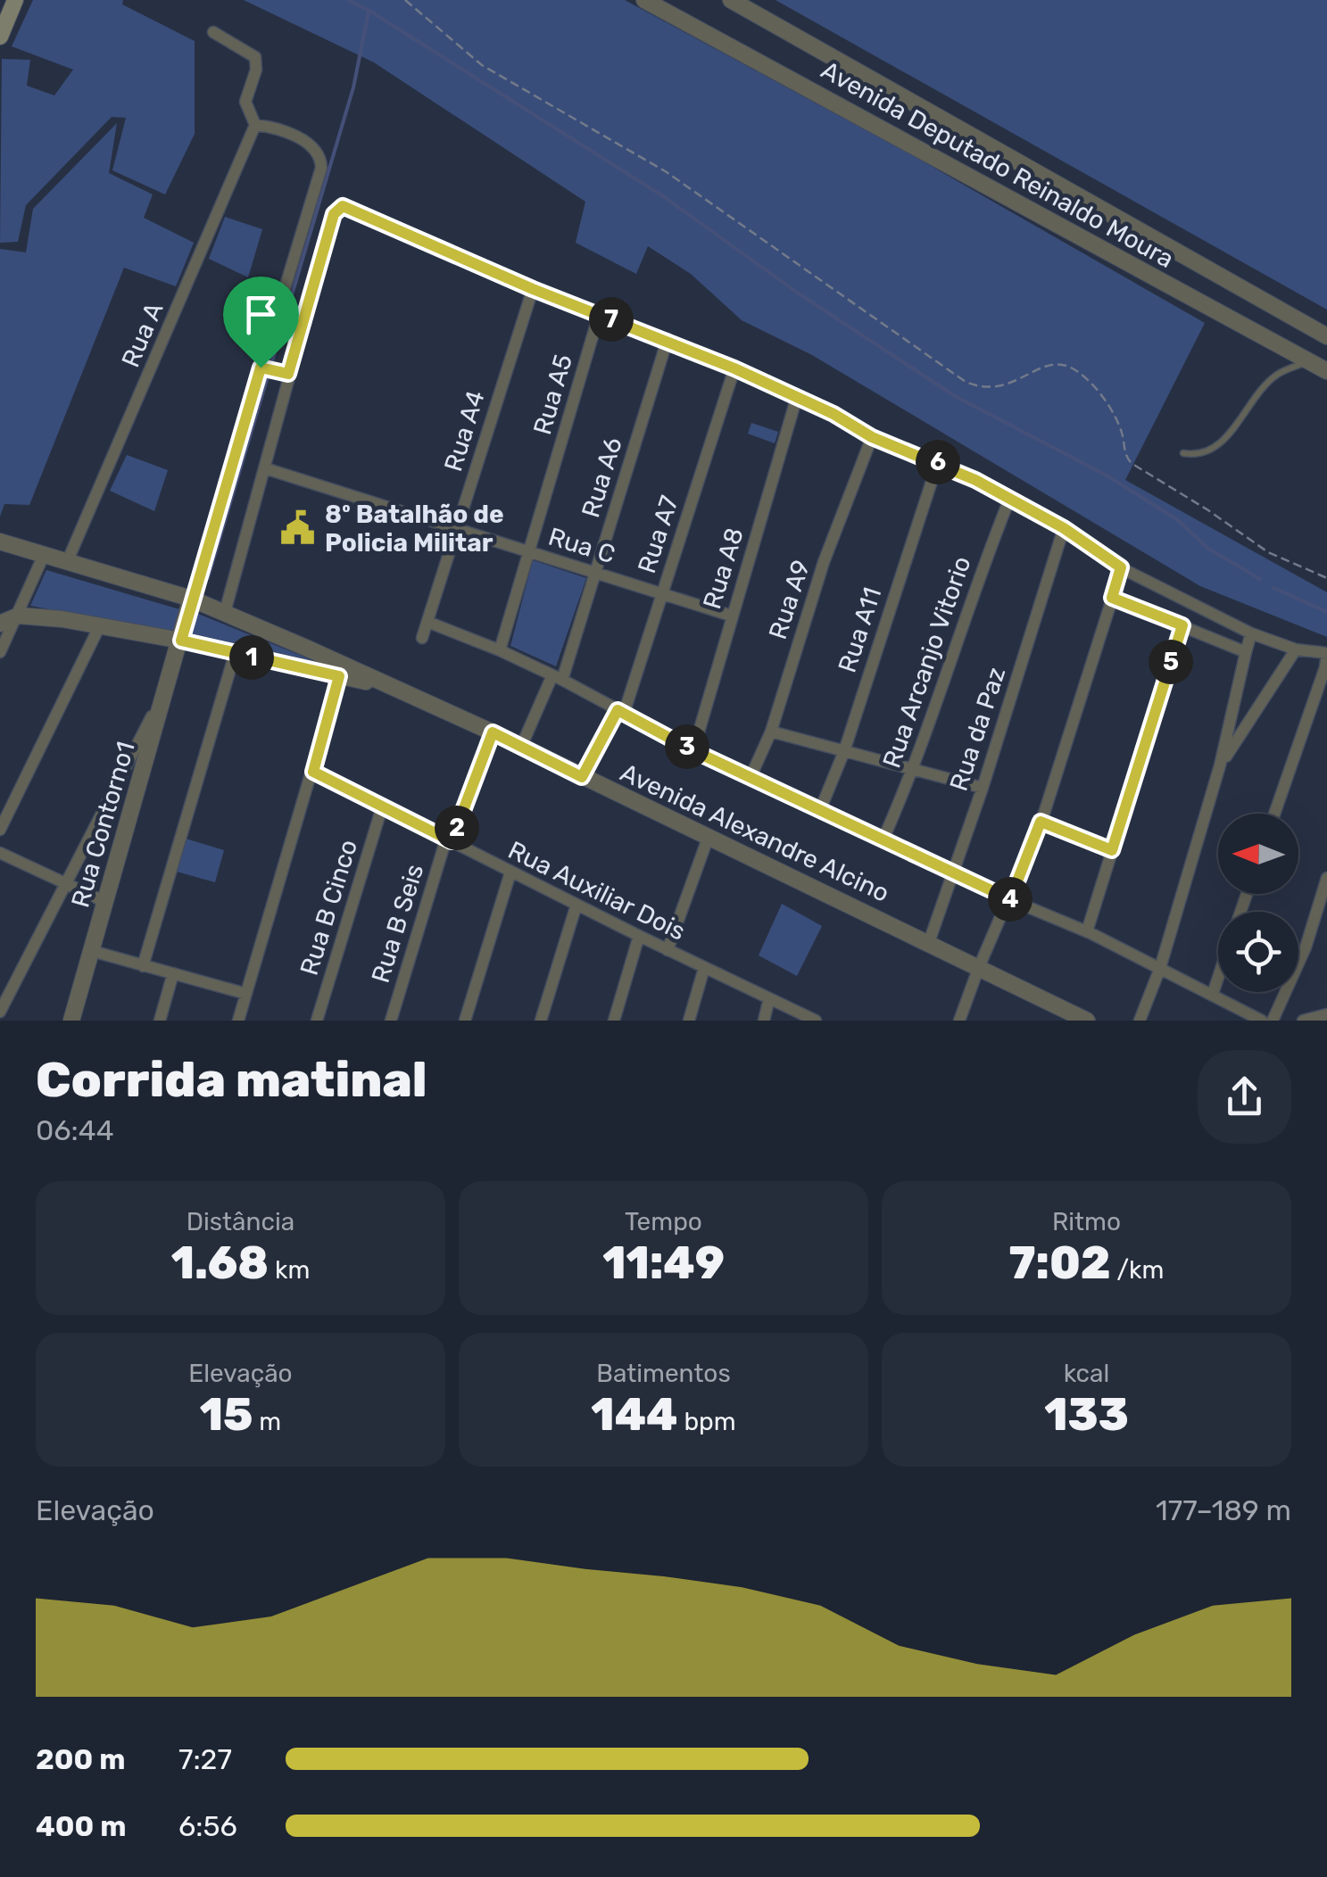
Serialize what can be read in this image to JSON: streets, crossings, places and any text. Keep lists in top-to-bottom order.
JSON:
{
  "streets": {
    "street": [
      "Avenida Deputado Reinaldo Moura",
      "Rua A",
      "Rua A5",
      "Rua A4",
      "Rua A6",
      "Rua A7",
      "Rua C",
      "Rua A8",
      "Rua A9",
      "Rua A11",
      "Rua Arcanjo Vitorio",
      "Rua da Paz",
      "Rua Contorno1",
      "Avenida Alexandre Alcino",
      "Rua Auxiliar Dois",
      "Rua B Cinco",
      "Rua B Seis"
    ]
  },
  "crossings": [
    ["Rua A", "Avenida Alexandre Alcino"],
    ["Rua A5", "Rua C"],
    ["Rua A4", "Rua C"],
    ["Rua A6", "Rua C"],
    ["Rua A6", "Avenida Alexandre Alcino"],
    ["Rua A7", "Rua C"],
    ["Rua A7", "Avenida Alexandre Alcino"],
    ["Rua C", "Rua A8"],
    ["Rua da Paz", "Avenida Alexandre Alcino"],
    ["Rua Contorno1", "Avenida Alexandre Alcino"],
    ["Avenida Alexandre Alcino", "Rua B Seis"],
    ["Rua Auxiliar Dois", "Rua B Cinco"],
    ["Rua Auxiliar Dois", "Rua B Seis"]
  ],
  "places": {
    "public building": ["8º Batalhão de Policia Militar"]
  },
  "north": "left",
  "page": {
    "pins": [
      "7",
      "6",
      "1",
      "5",
      "3",
      "2",
      "4"
    ],
    "heading": ["Corrida matinal", "06:44"],
    "stats": [
      ["Distância", "1.68 km"],
      ["Tempo", "11:49"],
      ["Ritmo", "7:02 /km"],
      ["Elevação", "15 m"],
      ["Batimentos", "144 bpm"],
      ["kcal", "133"]
    ],
    "chart": ["Elevação", "177–189 m"],
    "list": [
      {
        "name": "200 m",
        "note": "7:27"
      },
      {
        "name": "400 m",
        "note": "6:56"
      }
    ]
  }
}
